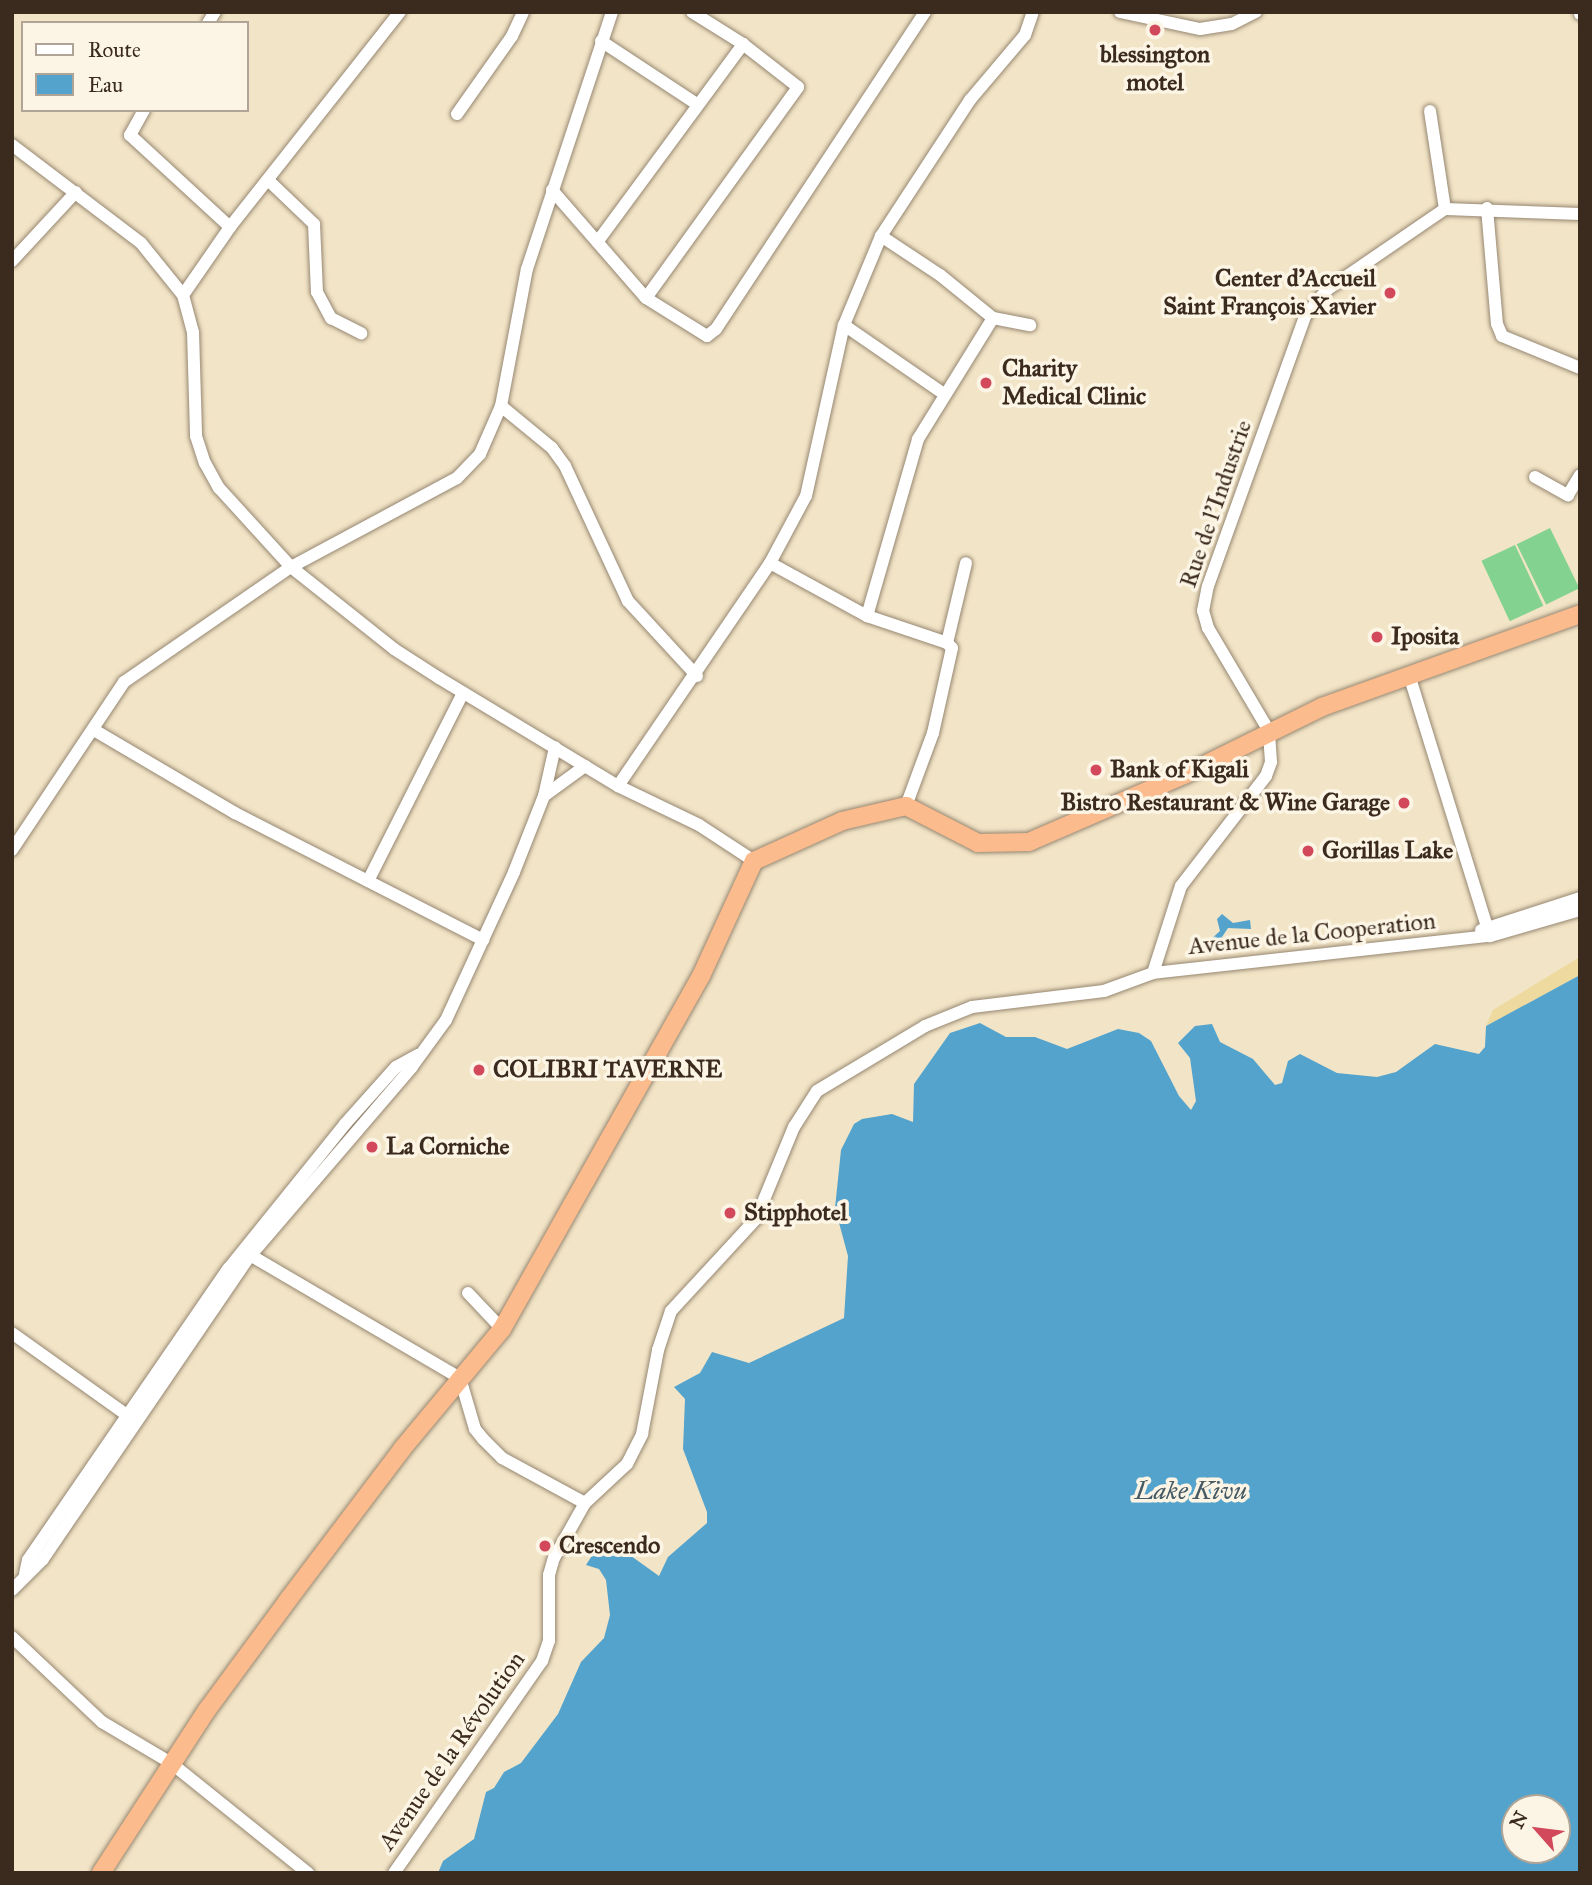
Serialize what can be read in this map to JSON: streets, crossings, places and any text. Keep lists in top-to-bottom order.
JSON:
{
  "streets": {
    "street": ["Rue de l'Industrie", "Avenue de la Cooperation", "Avenue de la Révolution"]
  },
  "crossings": [
    ["Rue de l'Industrie", "Avenue de la Cooperation"],
    ["Rue de l'Industrie", "Avenue de la Révolution"],
    ["Avenue de la Cooperation", "Avenue de la Révolution"]
  ],
  "water": ["Lake Kivu"],
  "places": [
    "blessington motel",
    "Center d'Accueil Saint François Xavier",
    "Charity Medical Clinic",
    "Iposita",
    "Bank of Kigali",
    "Bistro Restaurant & Wine Garage",
    "Gorillas Lake",
    "COLIBRI TAVERNE",
    "La Corniche",
    "Stipphotel",
    "Crescendo"
  ],
  "legend": ["Route", "Eau"],
  "north": "top left"
}
